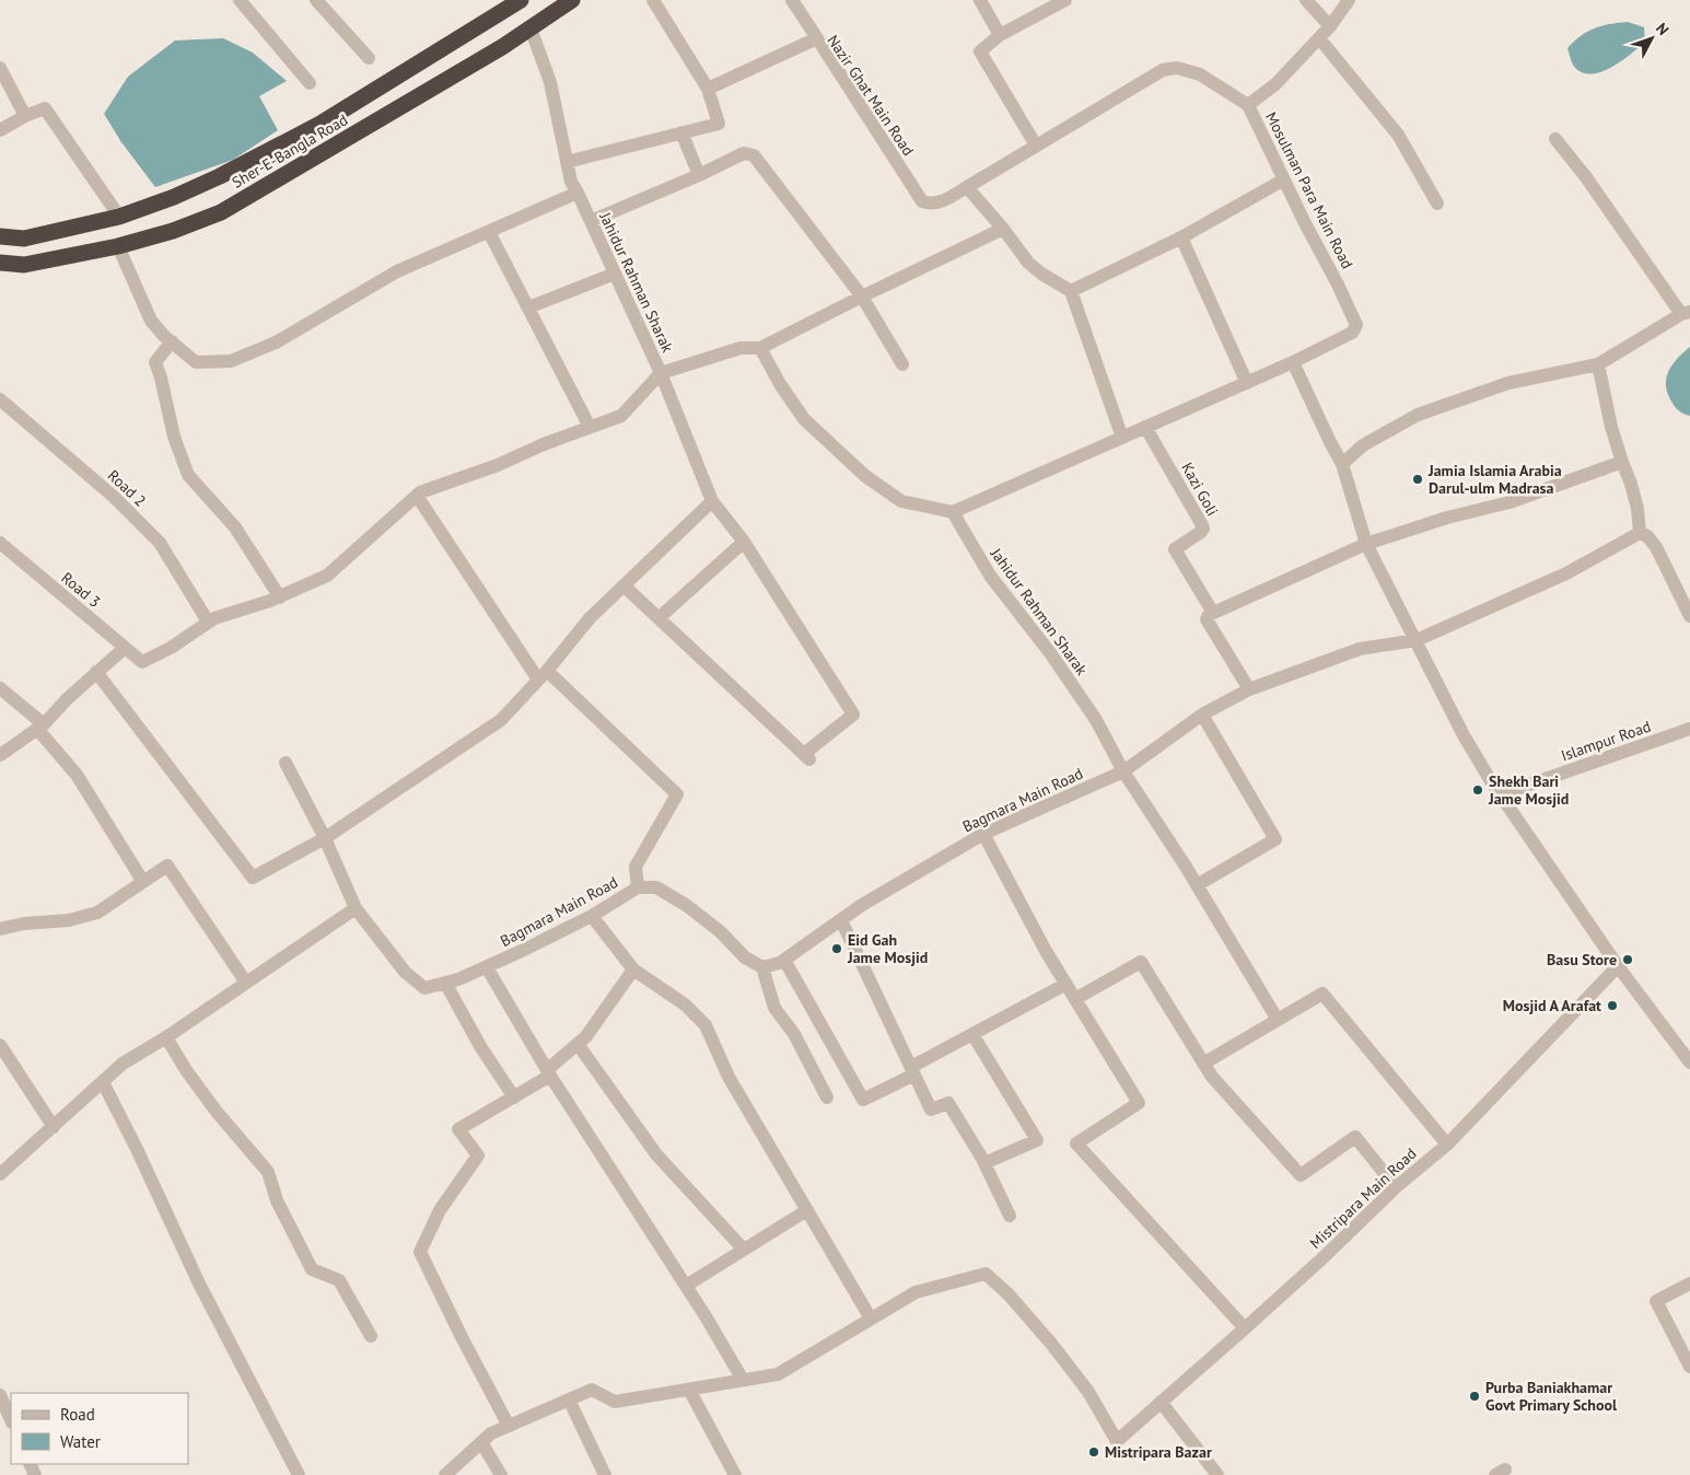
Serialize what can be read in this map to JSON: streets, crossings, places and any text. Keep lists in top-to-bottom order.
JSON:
{
  "streets": {
    "highway": ["Sher-E-Bangla Road"],
    "street": [
      "Nazir Ghat Main Road",
      "Mosulman Para Main Road",
      "Jahidur Rahman Sharak",
      "Road 2",
      "Kazi Goli",
      "Road 3",
      "Islampur Road",
      "Bagmara Main Road",
      "Mistripara Main Road"
    ]
  },
  "crossings": [
    ["Nazir Ghat Main Road", "Mosulman Para Main Road"],
    ["Sher-E-Bangla Road", "Jahidur Rahman Sharak"],
    ["Jahidur Rahman Sharak", "Bagmara Main Road"],
    ["Road 2", "Road 3"]
  ],
  "places": [
    "Jamia Islamia Arabia Darul-ulm Madrasa",
    "Shekh Bari Jame Mosjid",
    "Eid Gah Jame Mosjid",
    "Basu Store",
    "Mosjid A Arafat",
    "Purba Baniakhamar Govt Primary School",
    "Mistripara Bazar"
  ],
  "legend": ["Road", "Water"],
  "north": "top right"
}
